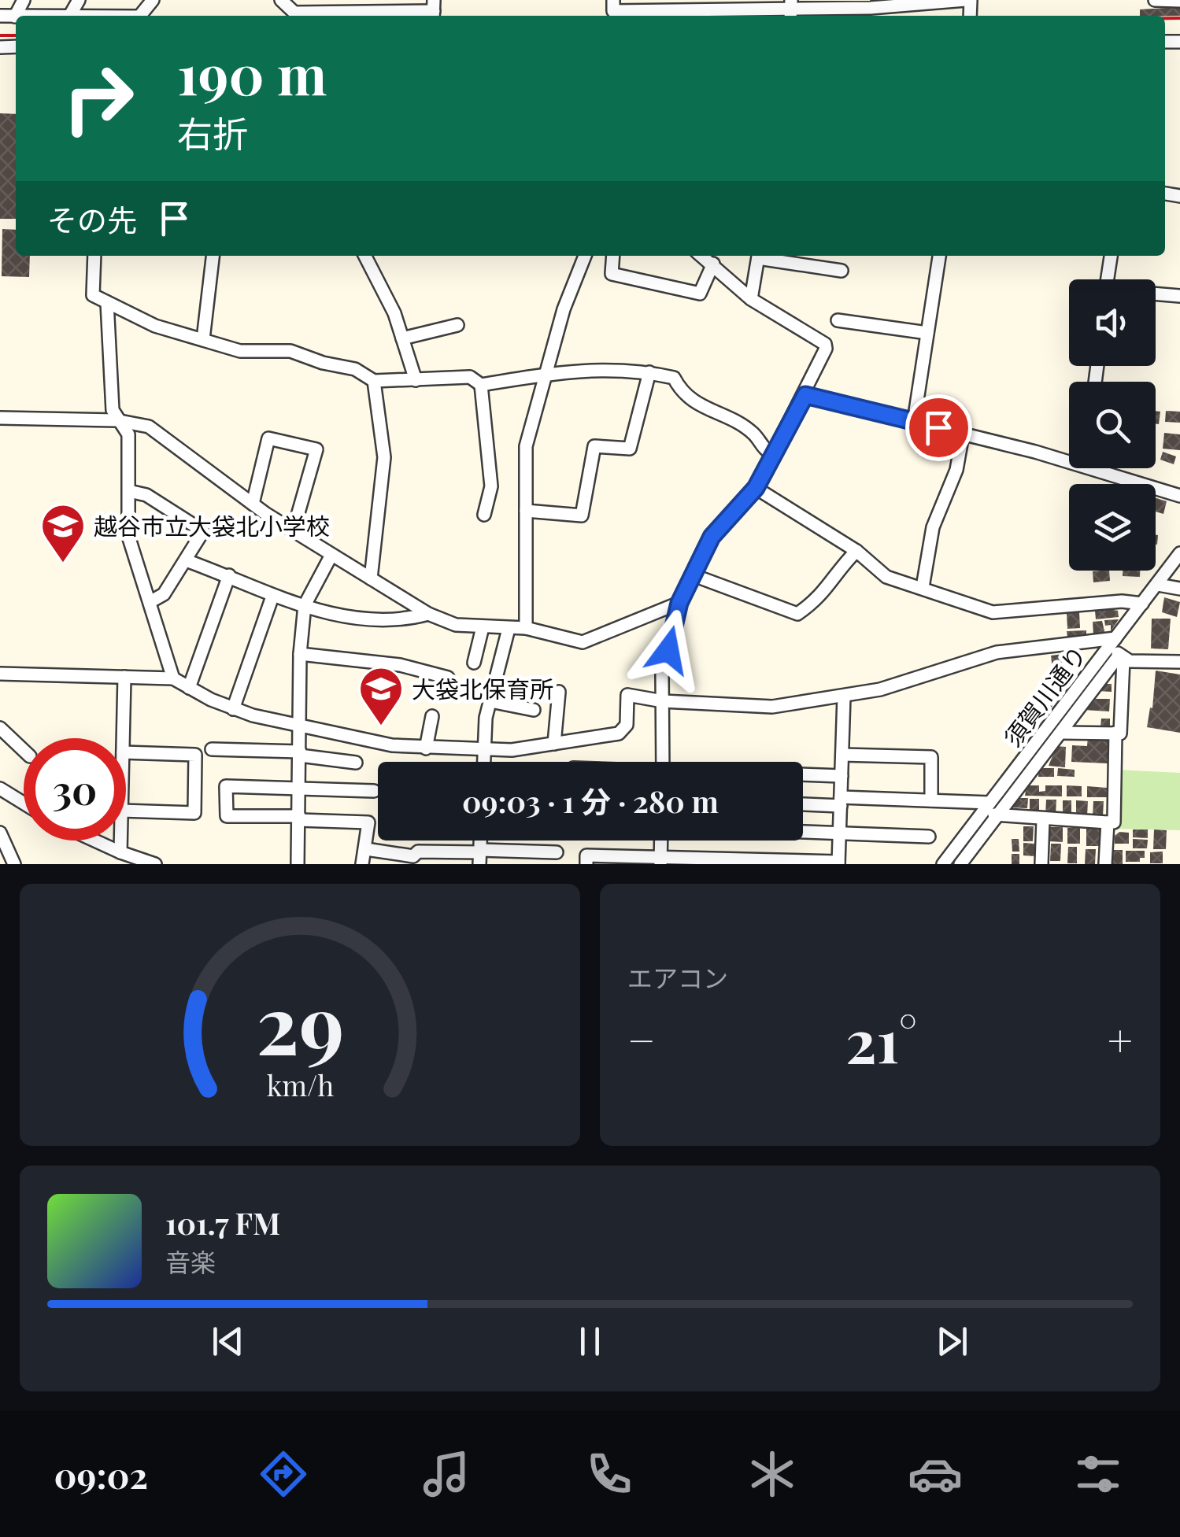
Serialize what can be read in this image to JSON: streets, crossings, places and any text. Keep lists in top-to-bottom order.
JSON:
{
  "streets": {
    "street": ["須賀川通り"]
  },
  "places": {
    "school or university": ["越谷市立大袋北小学校", "大袋北保育所"]
  },
  "page": {
    "turn": ["190 m", "右折"],
    "then": "その先",
    "limit": "30",
    "trip": "09:03 · 1 分 · 280 m",
    "tile": "エアコン",
    "heat": ["−", "21°", "+"],
    "song": ["101.7 FM", "音楽"],
    "tabs": "09:02",
    "gauge": ["29", "km/h"]
  }
}
